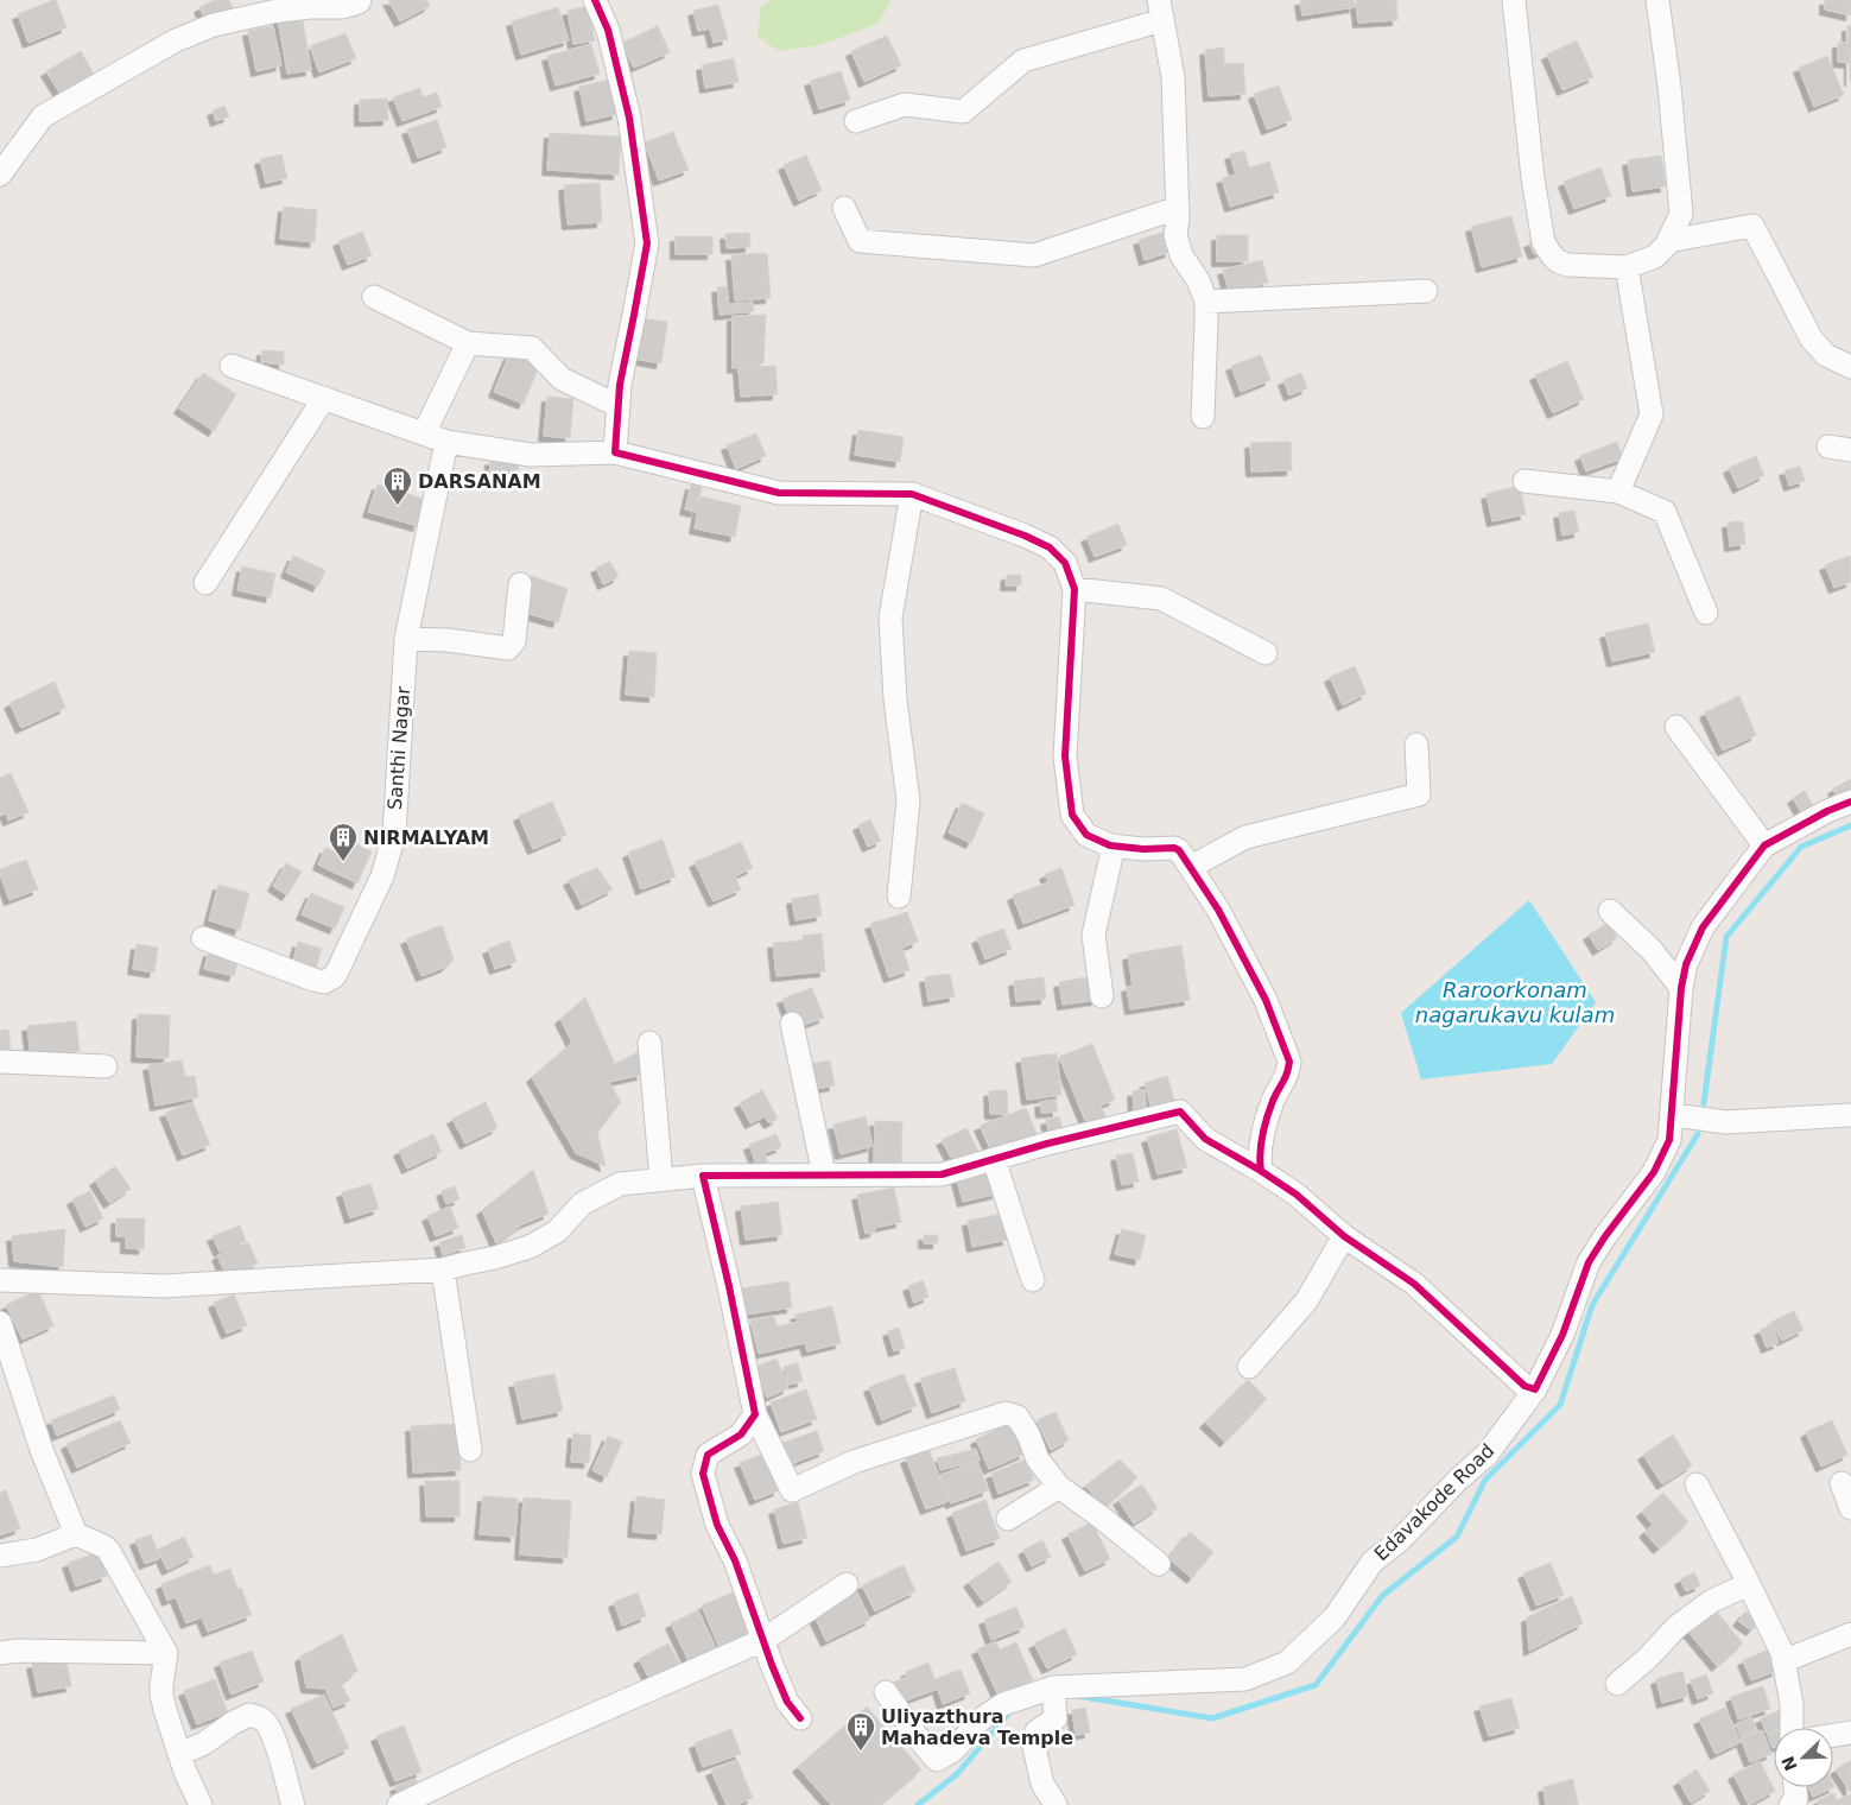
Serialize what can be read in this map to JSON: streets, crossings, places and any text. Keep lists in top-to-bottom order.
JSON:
{
  "streets": {
    "street": ["Santhi Nagar", "Edavakode Road"]
  },
  "water": ["Raroorkonam nagarukavu kulam"],
  "places": {
    "building": ["DARSANAM", "NIRMALYAM", "Uliyazthura Mahadeva Temple"]
  },
  "north": "bottom left"
}
